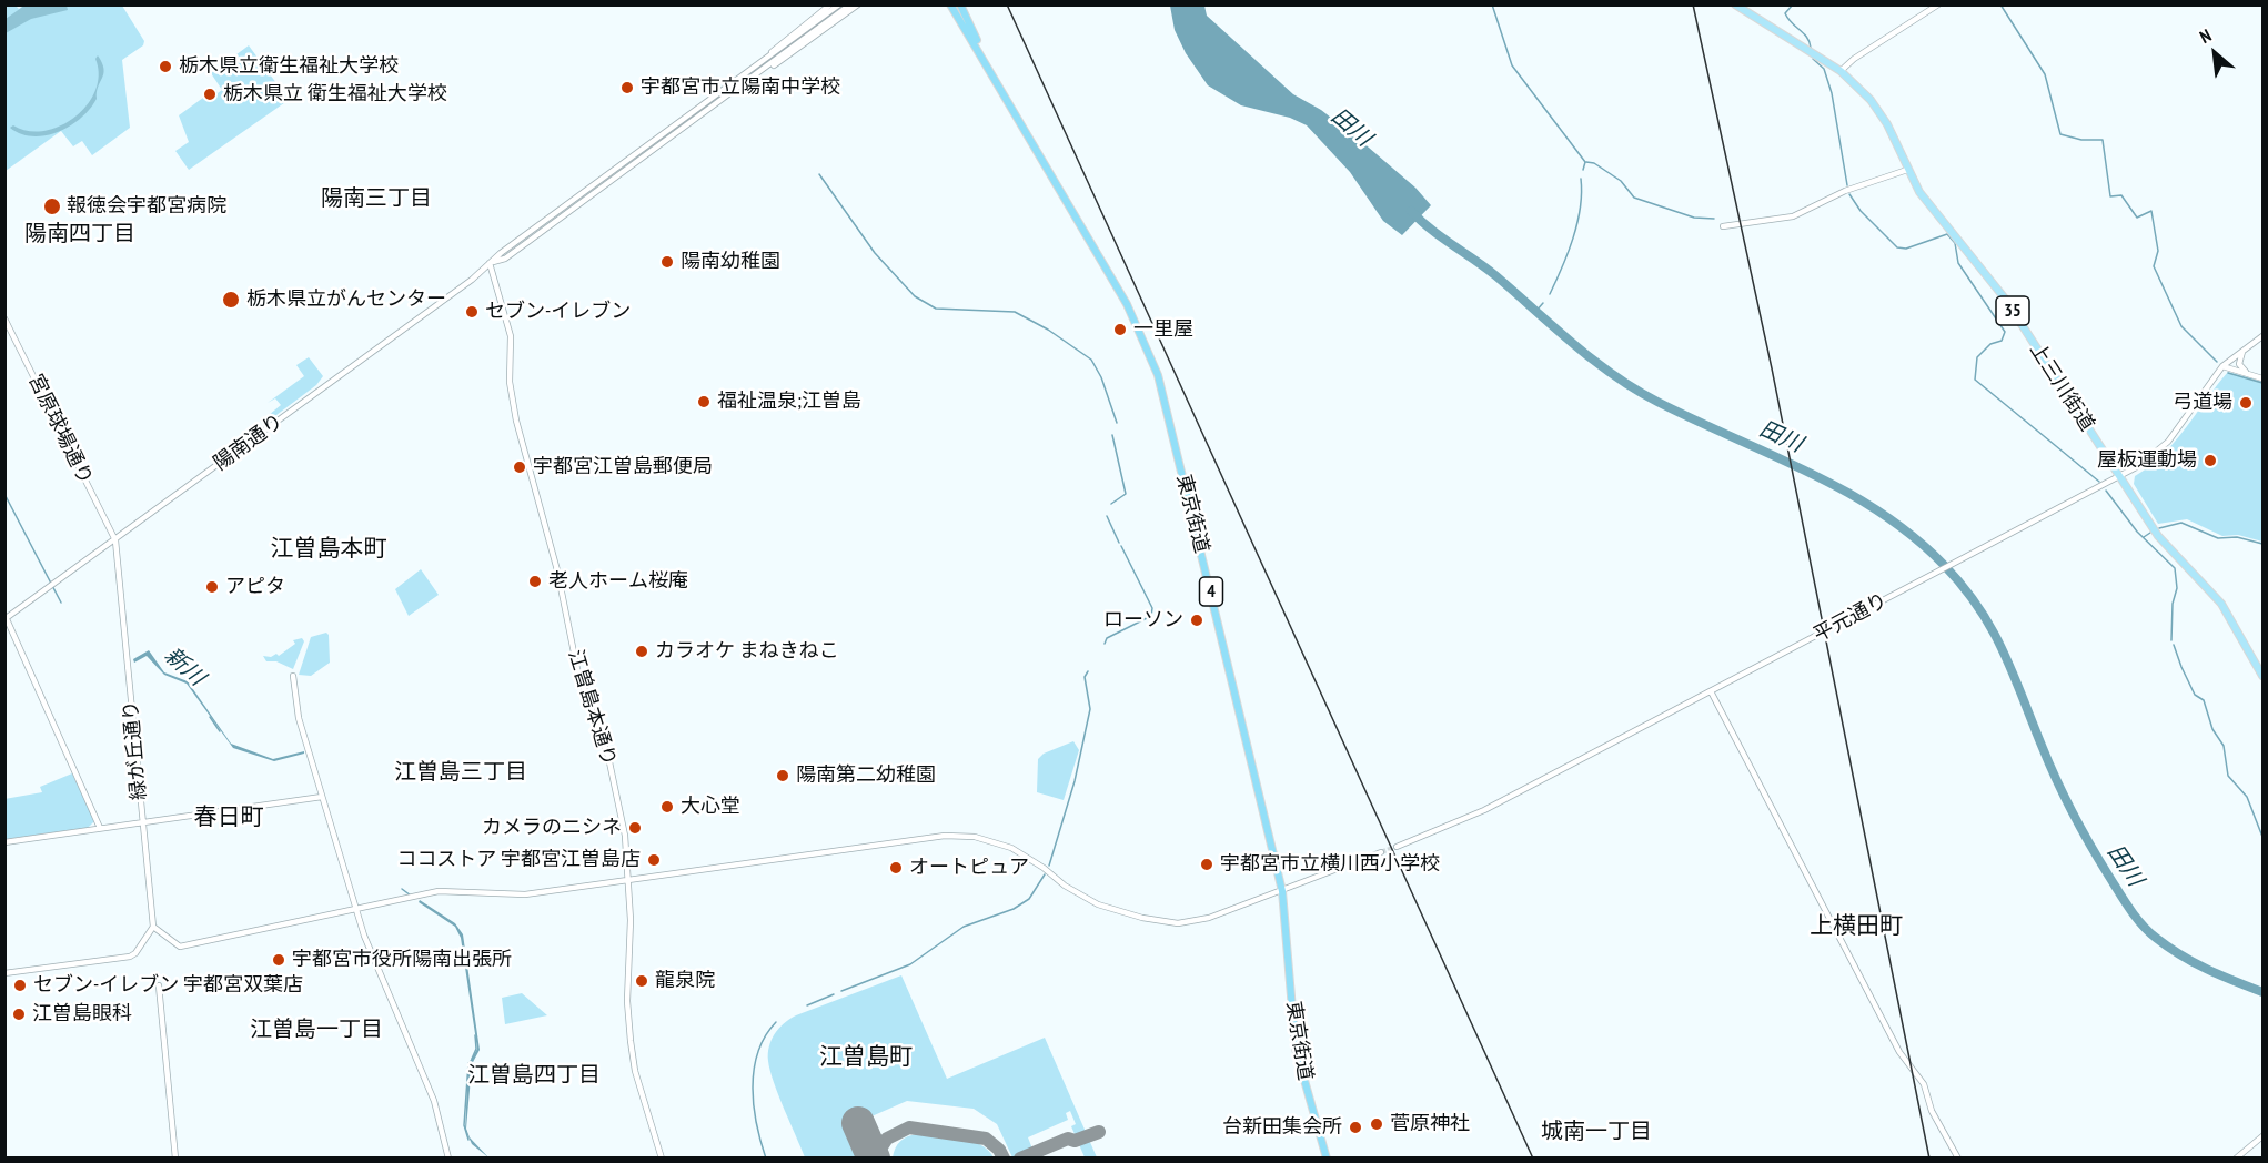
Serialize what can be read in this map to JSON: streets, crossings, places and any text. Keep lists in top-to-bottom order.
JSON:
{
  "streets": {
    "highway": ["東京街道", "4"],
    "main road": ["35", "上三川街道"],
    "street": [
      "宮原球場通り",
      "陽南通り",
      "平元通り",
      "江曽島本通り",
      "緑が丘通り"
    ]
  },
  "crossings": [
    ["上三川街道", "平元通り"],
    ["宮原球場通り", "陽南通り"],
    ["宮原球場通り", "緑が丘通り"],
    ["陽南通り", "江曽島本通り"],
    ["陽南通り", "緑が丘通り"]
  ],
  "districts": [
    "陽南三丁目",
    "陽南四丁目",
    "江曽島本町",
    "江曽島三丁目",
    "春日町",
    "上横田町",
    "江曽島一丁目",
    "江曽島町",
    "江曽島四丁目",
    "城南一丁目"
  ],
  "water": ["田川", "新川"],
  "places": [
    "栃木県立衛生福祉大学校",
    "宇都宮市立陽南中学校",
    "栃木県立 衛生福祉大学校",
    "報徳会宇都宮病院",
    "陽南幼稚園",
    "栃木県立がんセンター",
    "セブン-イレブン",
    "一里屋",
    "福祉温泉;江曽島",
    "弓道場",
    "屋板運動場",
    "宇都宮江曽島郵便局",
    "老人ホーム桜庵",
    "アピタ",
    "ローソン",
    "カラオケ まねきねこ",
    "陽南第二幼稚園",
    "大心堂",
    "カメラのニシネ",
    "ココストア 宇都宮江曽島店",
    "宇都宮市立横川西小学校",
    "オートピュア",
    "宇都宮市役所陽南出張所",
    "龍泉院",
    "セブン-イレブン 宇都宮双葉店",
    "江曽島眼科",
    "菅原神社",
    "台新田集会所"
  ],
  "north": "top left"
}
